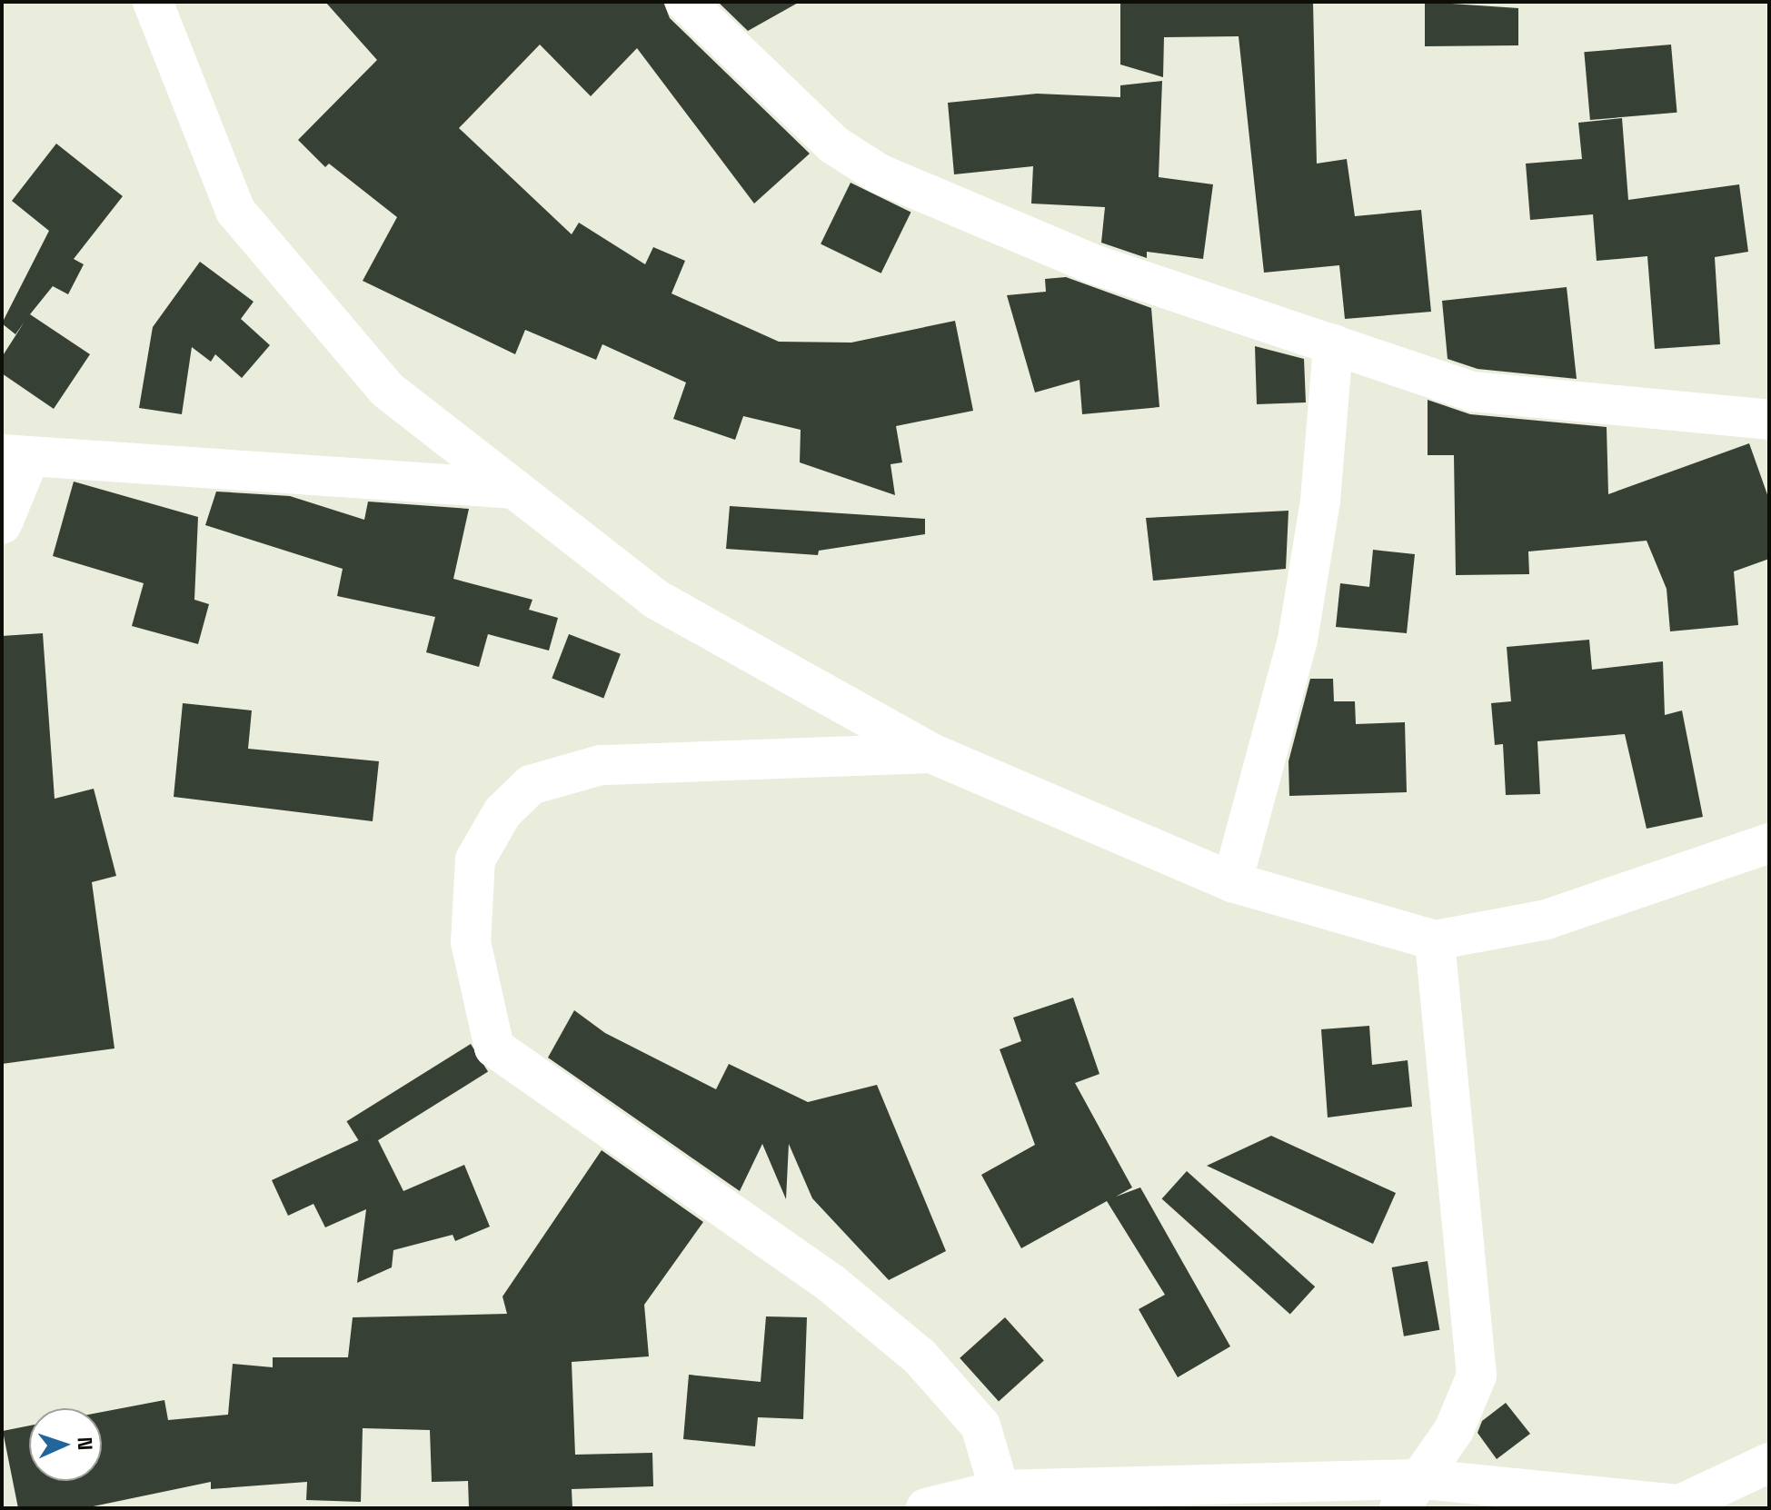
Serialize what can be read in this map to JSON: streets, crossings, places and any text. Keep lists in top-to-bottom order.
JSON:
{
  "north": "right"
}
